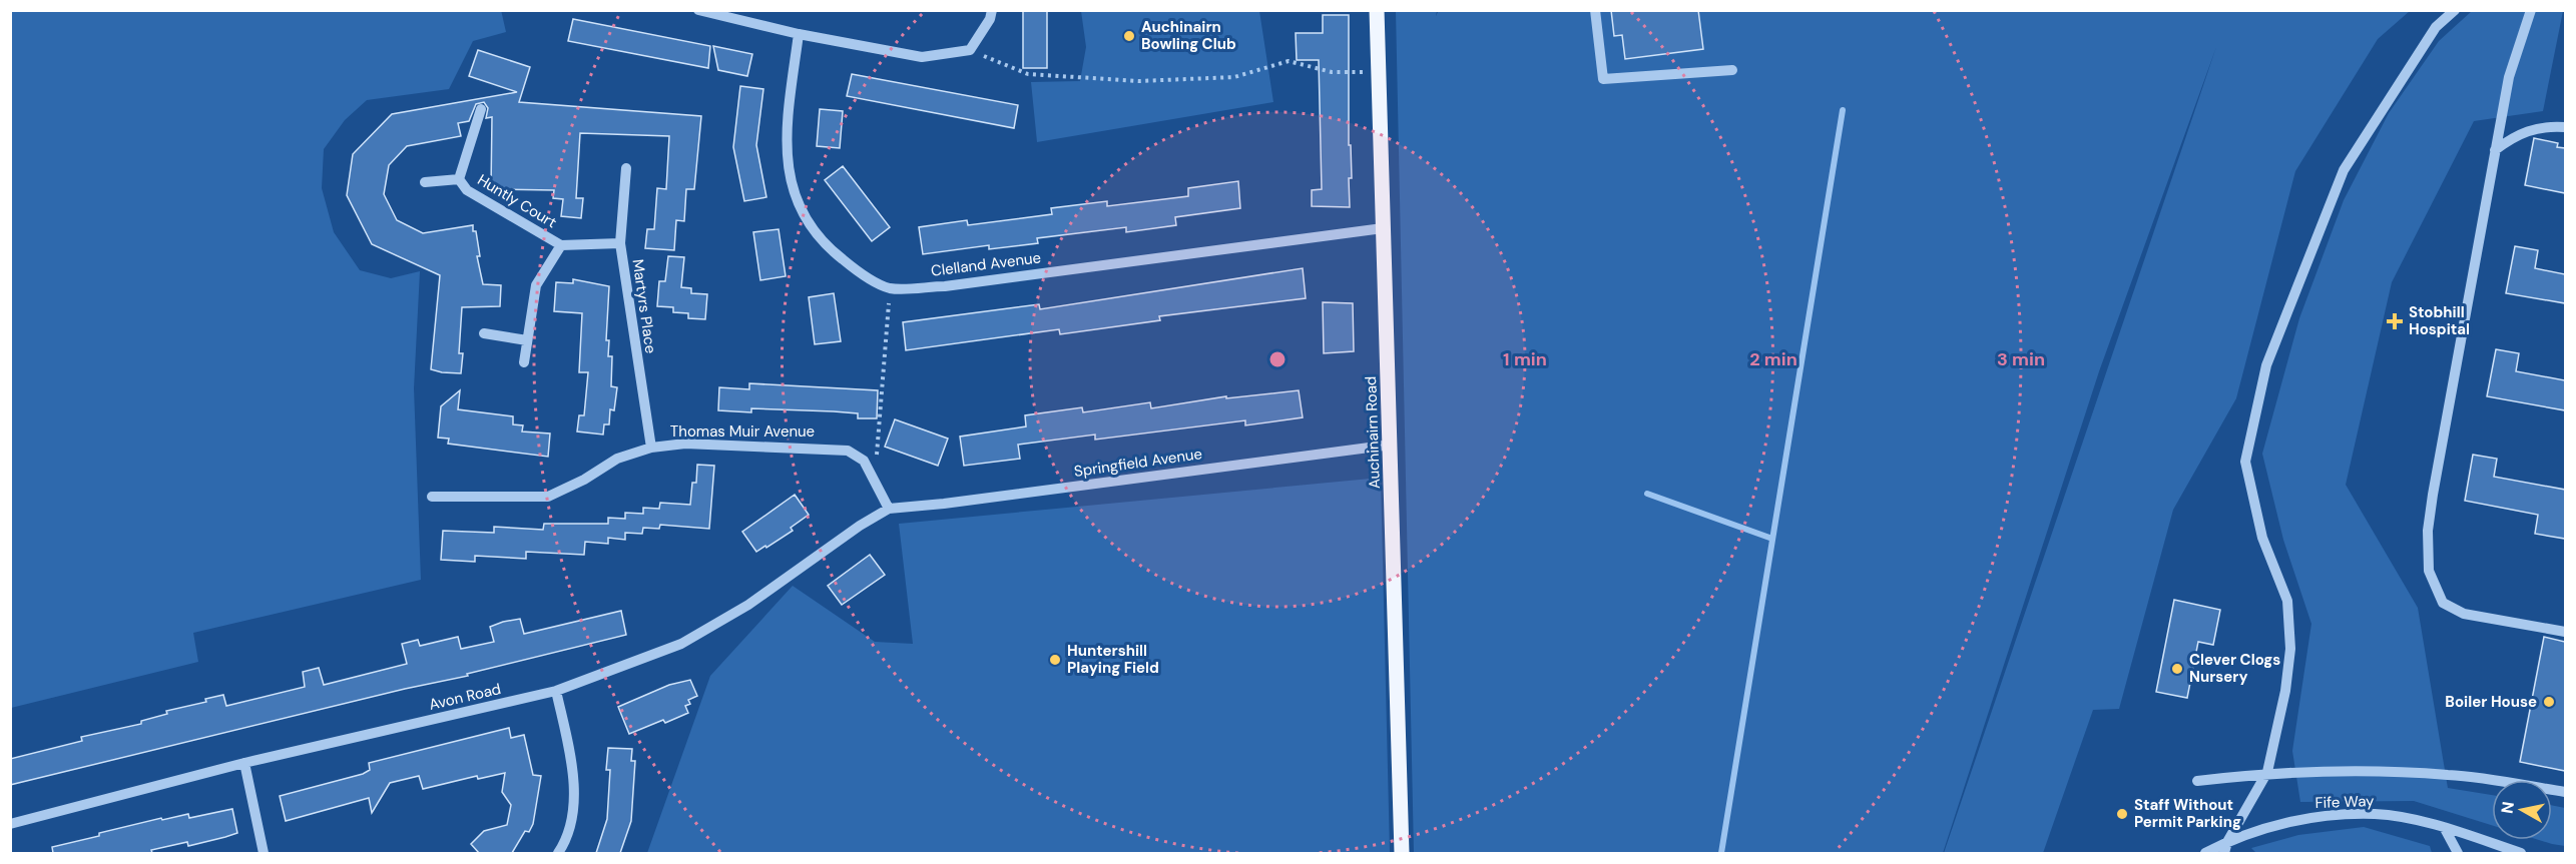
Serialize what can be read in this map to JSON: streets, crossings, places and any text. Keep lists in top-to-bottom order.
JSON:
{
  "streets": {
    "main road": ["Auchinairn Road"],
    "street": [
      "Huntly Court",
      "Clelland Avenue",
      "Martyrs Place",
      "Thomas Muir Avenue",
      "Springfield Avenue",
      "Avon Road",
      "Fife Way"
    ]
  },
  "crossings": [
    ["Huntly Court", "Martyrs Place"],
    ["Clelland Avenue", "Auchinairn Road"],
    ["Martyrs Place", "Thomas Muir Avenue"],
    ["Thomas Muir Avenue", "Springfield Avenue"],
    ["Thomas Muir Avenue", "Avon Road"],
    ["Auchinairn Road", "Springfield Avenue"],
    ["Springfield Avenue", "Avon Road"]
  ],
  "places": {
    "other": [
      "Auchinairn Bowling Club",
      "Huntershill Playing Field",
      "Clever Clogs Nursery",
      "Boiler House",
      "Staff Without Permit Parking"
    ],
    "health": ["Stobhill Hospital"]
  },
  "north": "left",
  "rings": ["1 min", "2 min", "3 min"]
}
